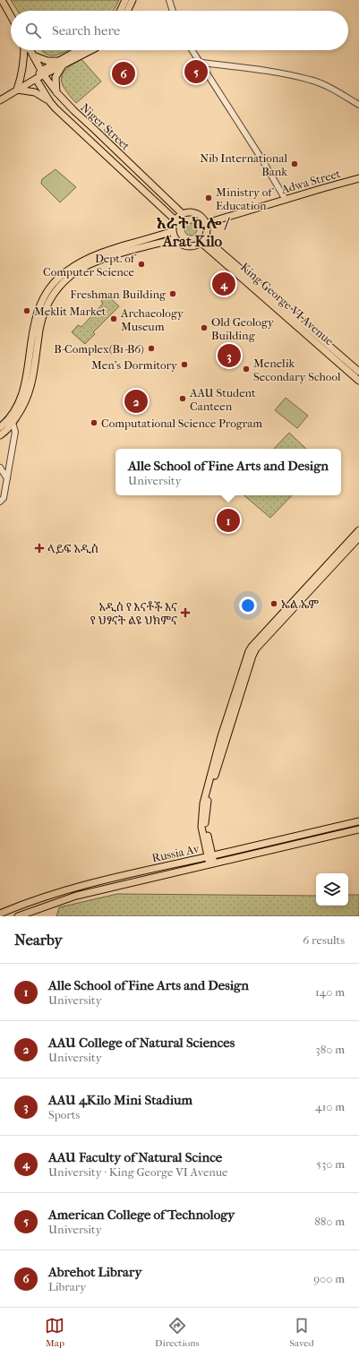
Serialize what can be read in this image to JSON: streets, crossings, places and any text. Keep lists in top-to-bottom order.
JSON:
{
  "streets": {
    "main road": [
      "Niger Street",
      "Adwa Street",
      "King George VI Avenue",
      "Russia Av"
    ]
  },
  "crossings": [
    ["Niger Street", "Adwa Street"],
    ["Niger Street", "King George VI Avenue"],
    ["Adwa Street", "King George VI Avenue"]
  ],
  "districts": ["አራት ኪሎ / Arat Kilo"],
  "places": {
    "other": [
      "Nib International Bank",
      "Ministry of Education",
      "Dept. of Computer Science",
      "Freshman Building",
      "Meklit Market",
      "Archaeology Museum",
      "Old Geology Building",
      "B-Complex(B1-B6)",
      "Men's Dormitory",
      "Menelik Secondary School",
      "AAU Student Canteen",
      "Computational Science Program",
      "ኤል ኤም"
    ],
    "health": ["ላይፍ አዲስ", "አዲስ የ እናቶች እና የ ህፃናት ልዩ ህክምና"]
  },
  "page": {
    "search": "Search here",
    "pins": [
      "5",
      "6",
      "4",
      "3",
      "2",
      "1"
    ],
    "popup": ["Alle School of Fine Arts and Design", "University"],
    "heading": ["Nearby", "6 results"],
    "list": [
      {
        "mark": "1",
        "name": "Alle School of Fine Arts and Design",
        "note": "University",
        "value": "140 m"
      },
      {
        "mark": "2",
        "name": "AAU College of Natural Sciences",
        "note": "University",
        "value": "380 m"
      },
      {
        "mark": "3",
        "name": "AAU 4Kilo Mini Stadium",
        "note": "Sports",
        "value": "410 m"
      },
      {
        "mark": "4",
        "name": "AAU Faculty of Natural Scince",
        "note": "University · King George VI Avenue",
        "value": "530 m"
      },
      {
        "mark": "5",
        "name": "American College of Technology",
        "note": "University",
        "value": "880 m"
      },
      {
        "mark": "6",
        "name": "Abrehot Library",
        "note": "Library",
        "value": "900 m"
      }
    ],
    "nav": ["Map", "Directions", "Saved"]
  }
}
